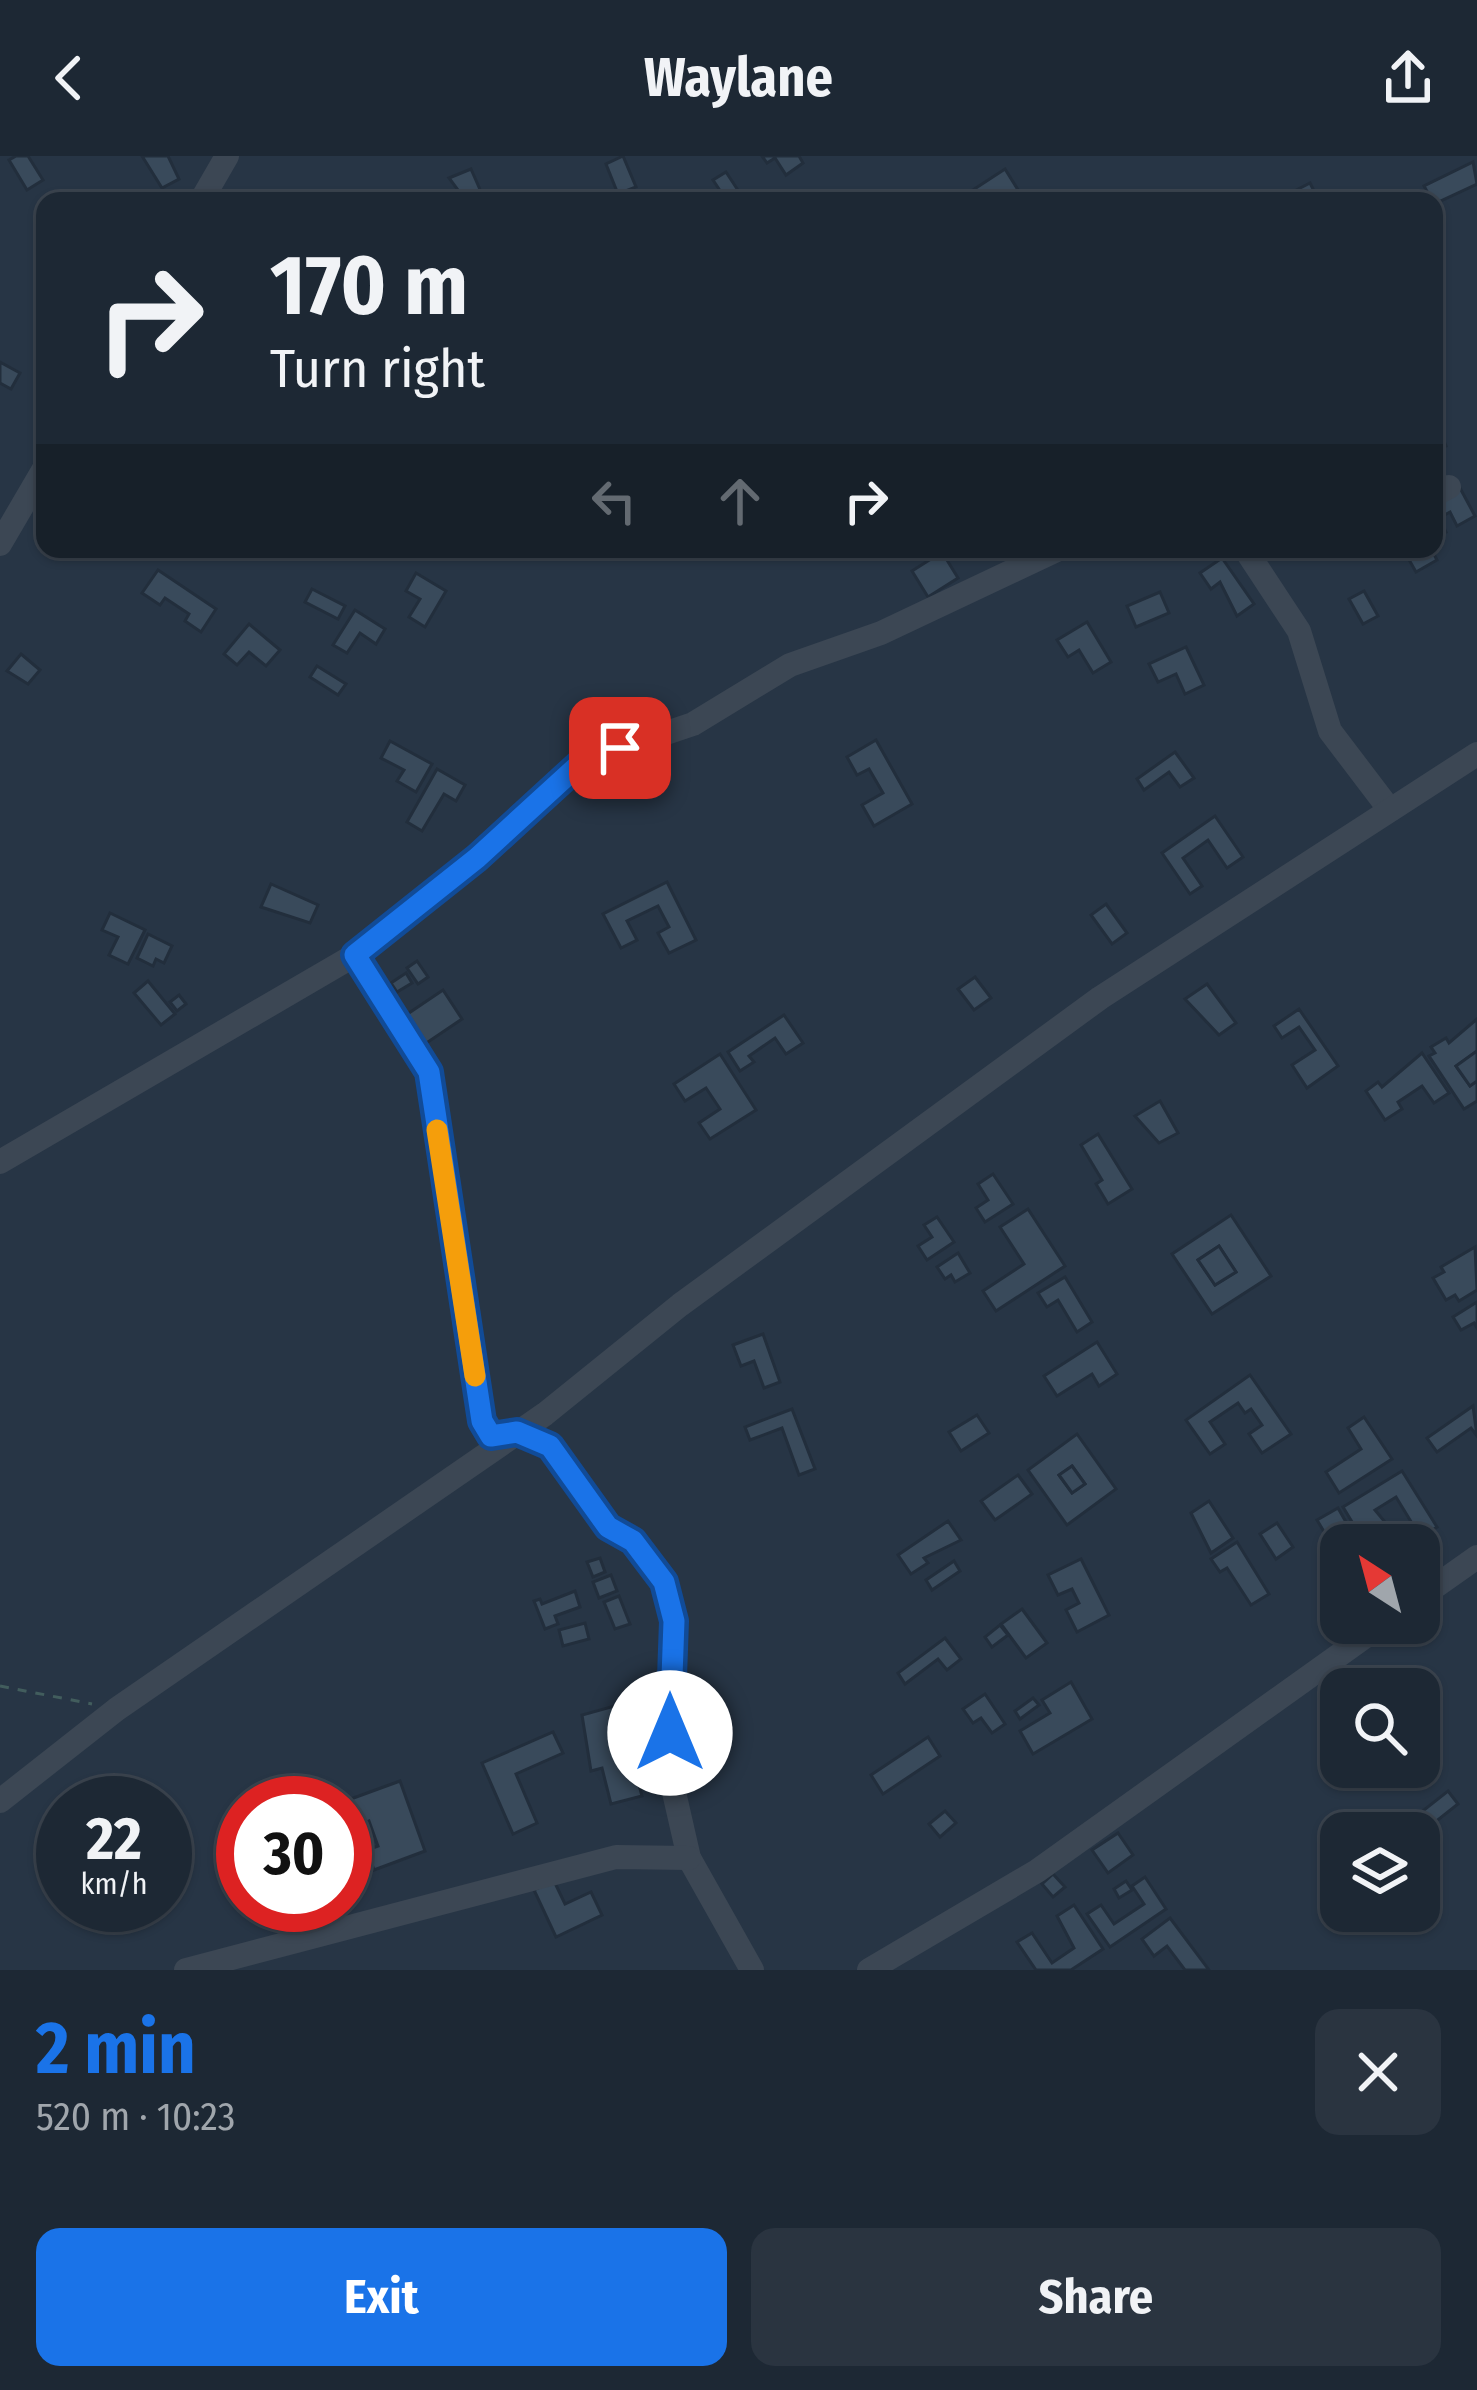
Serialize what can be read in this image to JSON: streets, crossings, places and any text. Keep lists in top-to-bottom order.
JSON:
{
  "north": "top left",
  "page": {
    "header": "Waylane",
    "turn": ["170 m", "Turn right"],
    "speed": "22 km/h",
    "limit": "30",
    "heading": ["2 min", "520 m · 10:23"],
    "buttons": ["Exit", "Share"]
  }
}
